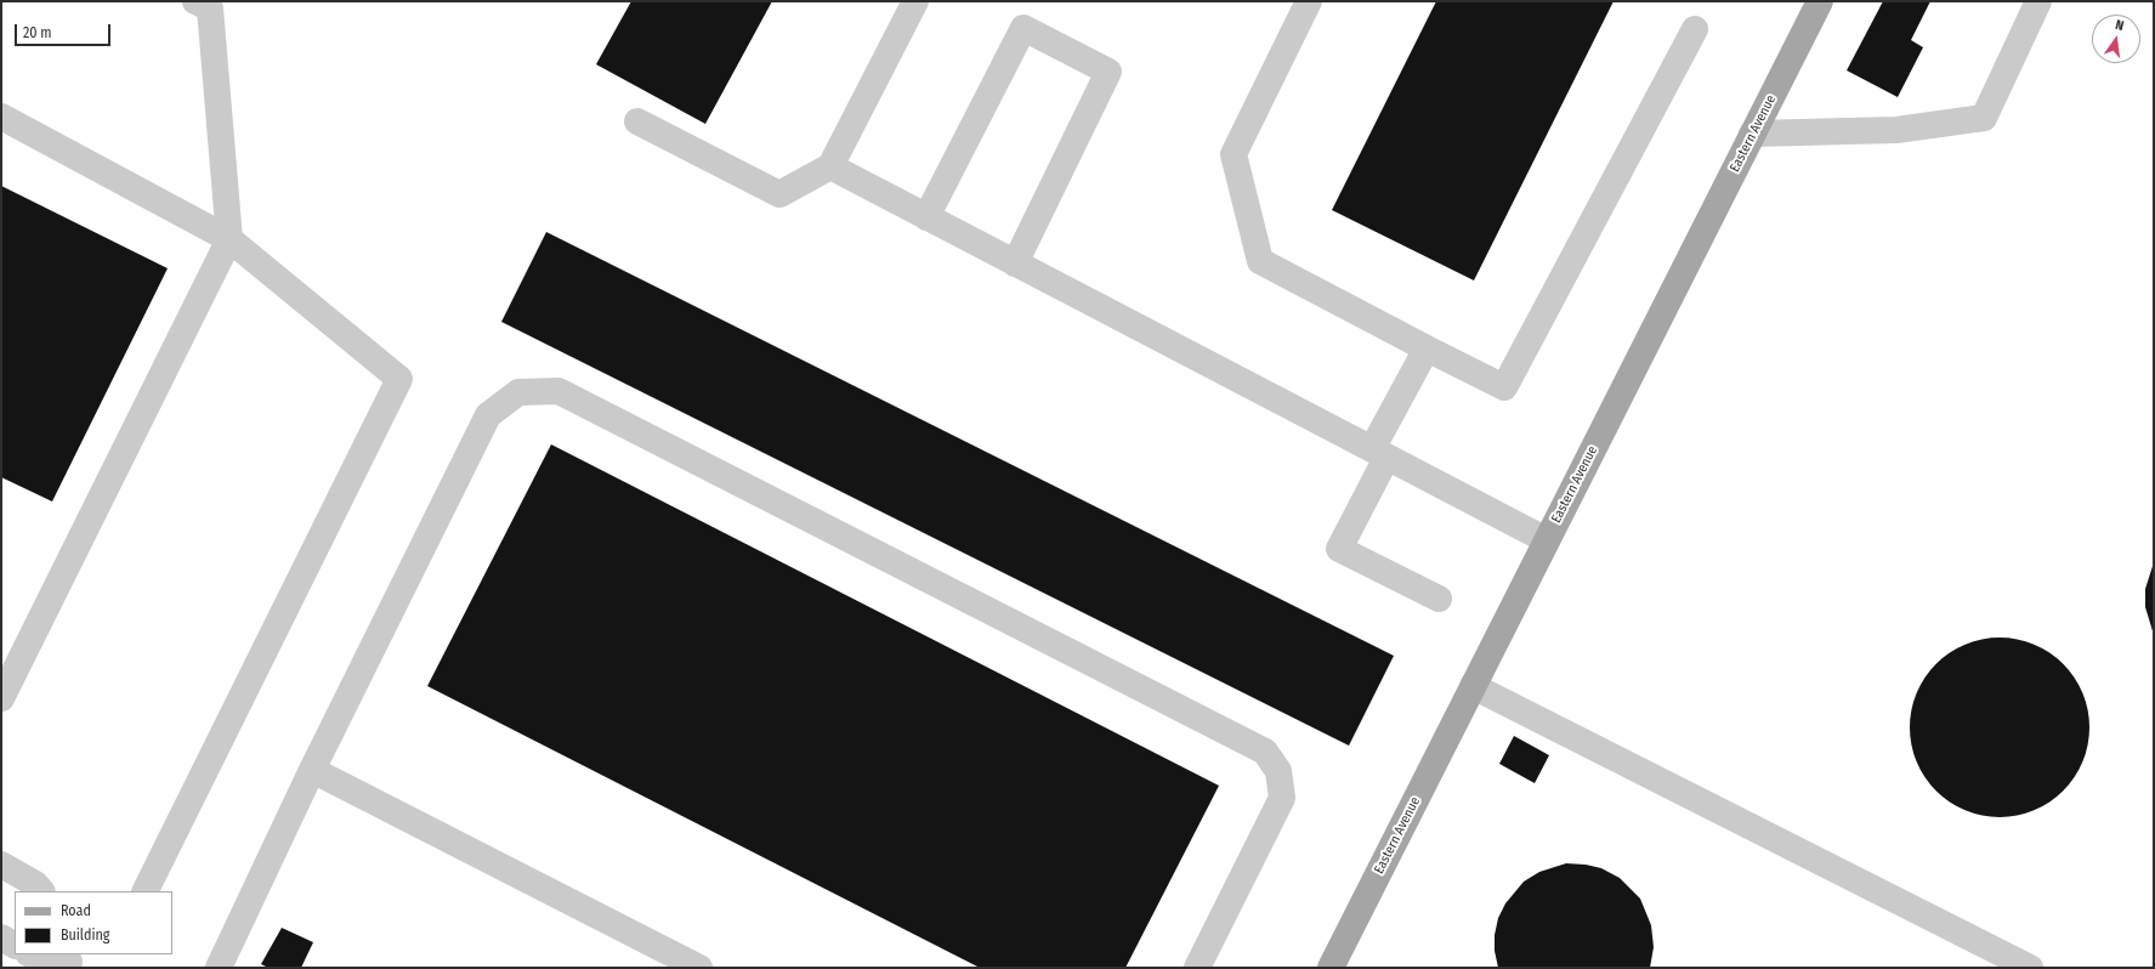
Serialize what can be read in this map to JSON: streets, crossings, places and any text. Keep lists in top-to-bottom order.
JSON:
{
  "streets": {
    "main road": ["Eastern Avenue"]
  },
  "legend": ["Road", "Building"],
  "scale_bar": "20 m",
  "north": "top"
}
